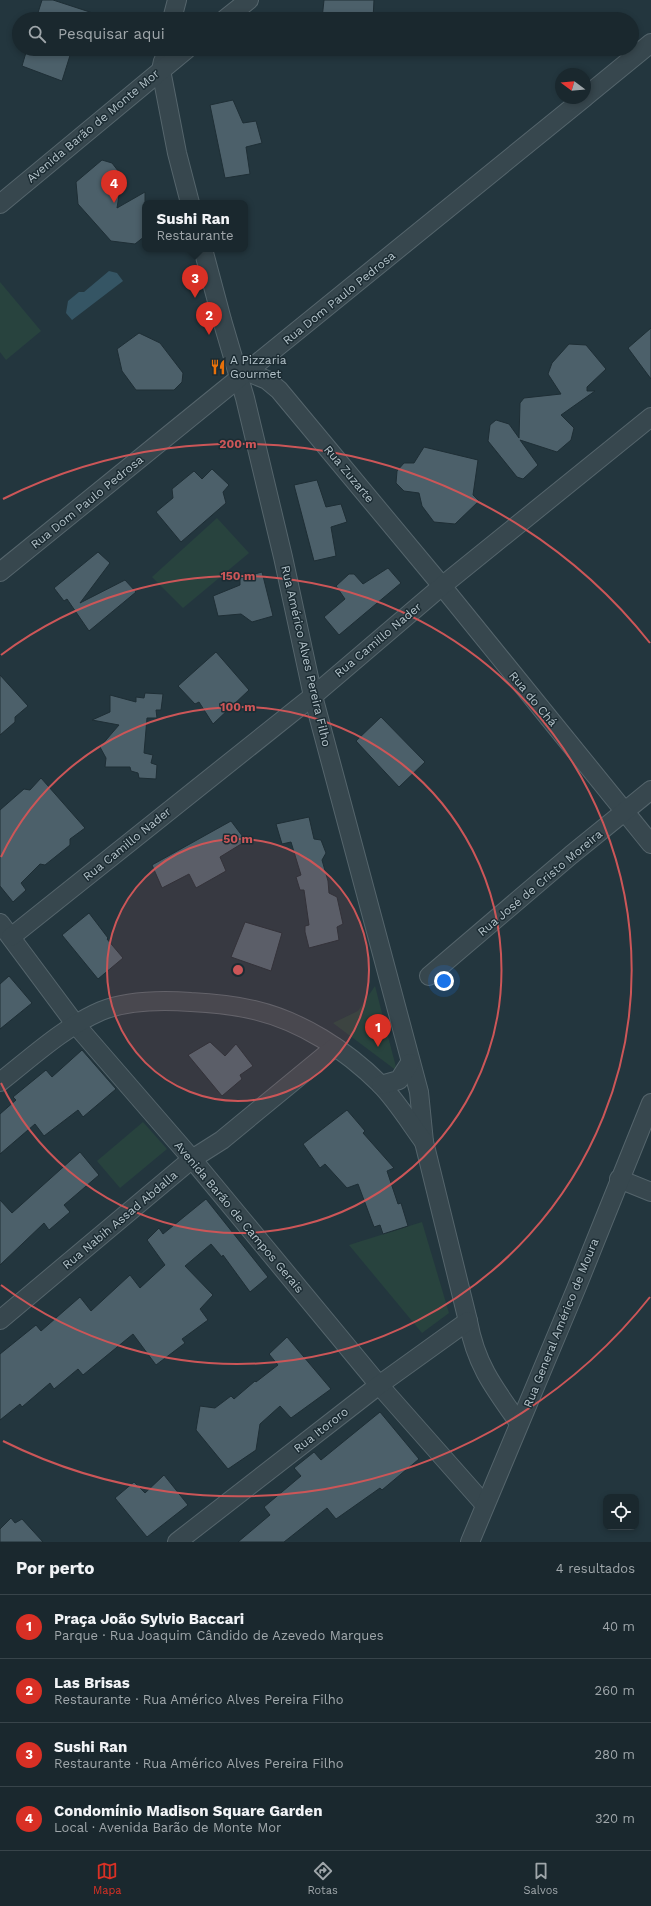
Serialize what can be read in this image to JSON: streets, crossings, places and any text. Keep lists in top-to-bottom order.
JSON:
{
  "streets": {
    "street": [
      "Avenida Barão de Monte Mor",
      "Rua Dom Paulo Pedrosa",
      "Rua Zuzarte",
      "Rua Camillo Nader",
      "Rua Américo Alves Pereira Filho",
      "Rua do Chá",
      "Rua José de Cristo Moreira",
      "Avenida Barão de Campos Gerais",
      "Rua Nabih Assad Abdalla",
      "Rua General Américo de Moura",
      "Rua Itororo"
    ]
  },
  "crossings": [
    ["Rua Dom Paulo Pedrosa", "Rua Zuzarte"],
    ["Rua Dom Paulo Pedrosa", "Rua Américo Alves Pereira Filho"],
    ["Rua Zuzarte", "Rua Camillo Nader"],
    ["Rua Zuzarte", "Rua Américo Alves Pereira Filho"],
    ["Rua Zuzarte", "Rua do Chá"],
    ["Rua Camillo Nader", "Rua Américo Alves Pereira Filho"],
    ["Rua Camillo Nader", "Rua do Chá"],
    ["Rua Camillo Nader", "Avenida Barão de Campos Gerais"],
    ["Rua Américo Alves Pereira Filho", "Rua General Américo de Moura"],
    ["Rua Américo Alves Pereira Filho", "Rua Itororo"],
    ["Rua do Chá", "Rua José de Cristo Moreira"],
    ["Avenida Barão de Campos Gerais", "Rua Nabih Assad Abdalla"],
    ["Avenida Barão de Campos Gerais", "Rua General Américo de Moura"],
    ["Avenida Barão de Campos Gerais", "Rua Itororo"]
  ],
  "places": {
    "restaurant": ["A Pizzaria Gourmet"]
  },
  "north": "left",
  "page": {
    "search": "Pesquisar aqui",
    "pins": [
      "4",
      "3",
      "2",
      "1"
    ],
    "popup": ["Sushi Ran", "Restaurante"],
    "heading": ["Por perto", "4 resultados"],
    "list": [
      {
        "mark": "1",
        "name": "Praça João Sylvio Baccari",
        "note": "Parque · Rua Joaquim Cândido de Azevedo Marques",
        "value": "40 m"
      },
      {
        "mark": "2",
        "name": "Las Brisas",
        "note": "Restaurante · Rua Américo Alves Pereira Filho",
        "value": "260 m"
      },
      {
        "mark": "3",
        "name": "Sushi Ran",
        "note": "Restaurante · Rua Américo Alves Pereira Filho",
        "value": "280 m"
      },
      {
        "mark": "4",
        "name": "Condomínio Madison Square Garden",
        "note": "Local · Avenida Barão de Monte Mor",
        "value": "320 m"
      }
    ],
    "nav": ["Mapa", "Rotas", "Salvos"]
  },
  "rings": [
    "200 m",
    "150 m",
    "100 m",
    "50 m"
  ]
}
